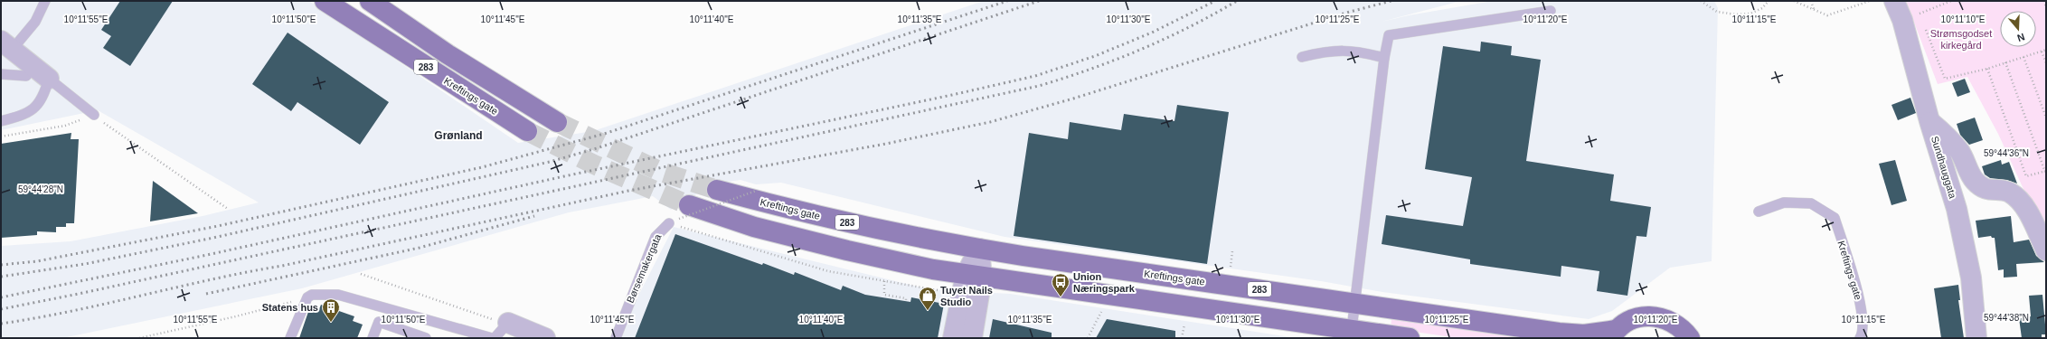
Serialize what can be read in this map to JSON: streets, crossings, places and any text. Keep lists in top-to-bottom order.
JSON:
{
  "streets": {
    "main road": ["283", "Kreftings gate"],
    "street": ["Sundhauggata"],
    "lane": ["Børsemakergata"]
  },
  "crossings": [
    ["283", "Kreftings gate"]
  ],
  "districts": ["Grønland"],
  "parks": ["Strømsgodset kirkegård"],
  "places": {
    "bus stop": ["Union Næringspark"],
    "shop": ["Tuyet Nails Studio"],
    "building": ["Statens hus"]
  },
  "north": "bottom",
  "coordinates": [
    "10°11'50\"E",
    "10°11'45\"E",
    "10°11'40\"E",
    "10°11'55\"E",
    "10°11'35\"E",
    "10°11'30\"E",
    "10°11'25\"E",
    "10°11'20\"E",
    "10°11'15\"E",
    "10°11'10\"E",
    "59°44'36\"N",
    "59°44'28\"N",
    "59°44'38\"N"
  ]
}
